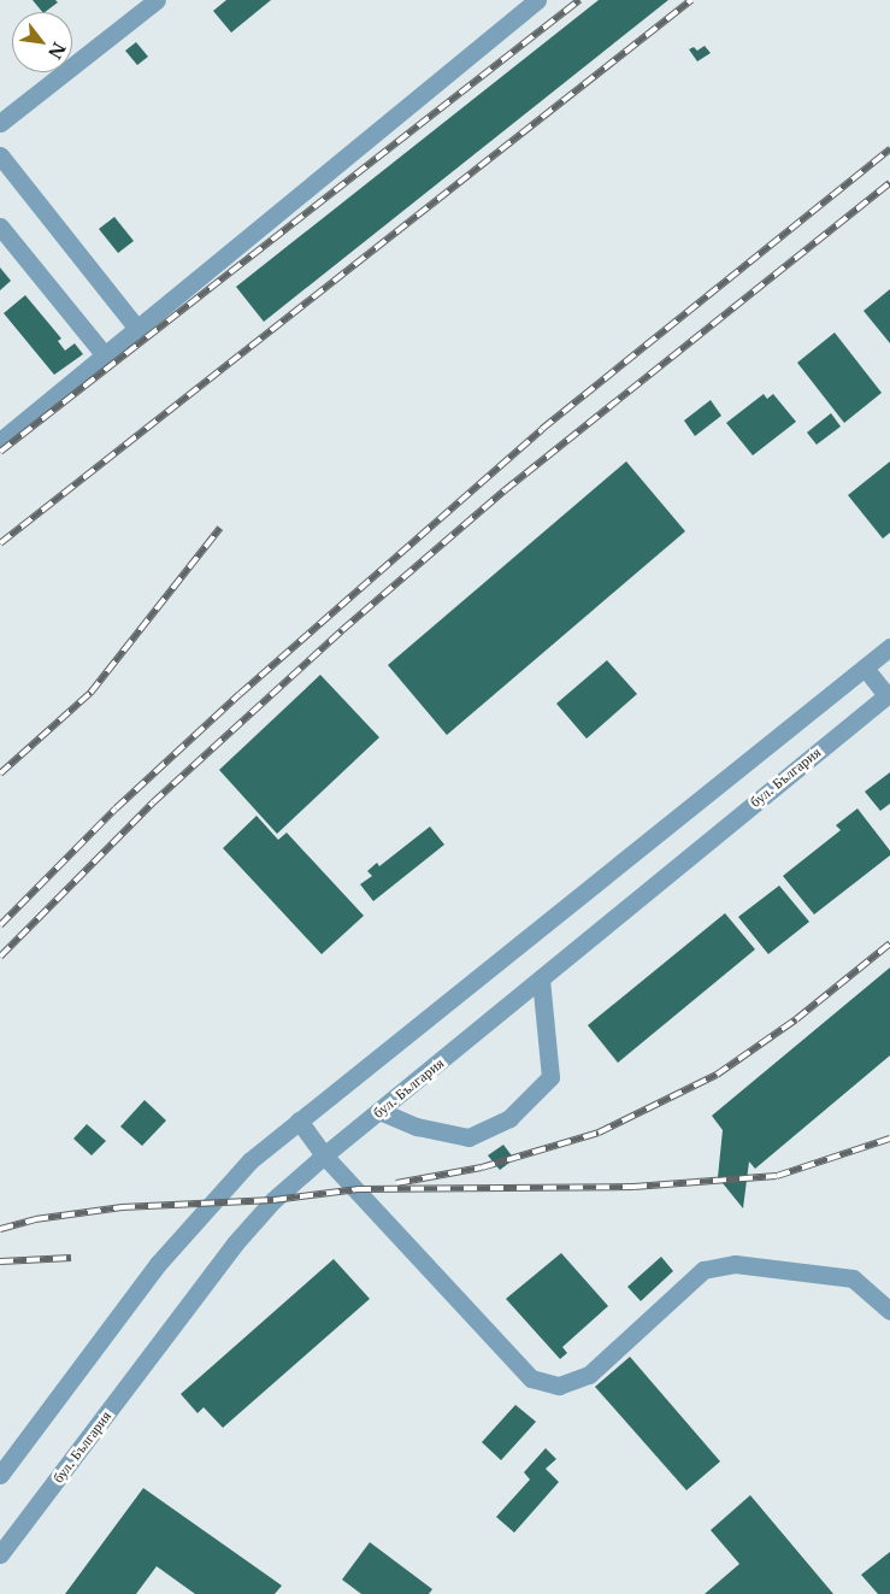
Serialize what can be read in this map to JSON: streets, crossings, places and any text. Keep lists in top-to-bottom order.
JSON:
{
  "streets": {
    "street": ["бул. България"]
  },
  "north": "bottom right"
}
